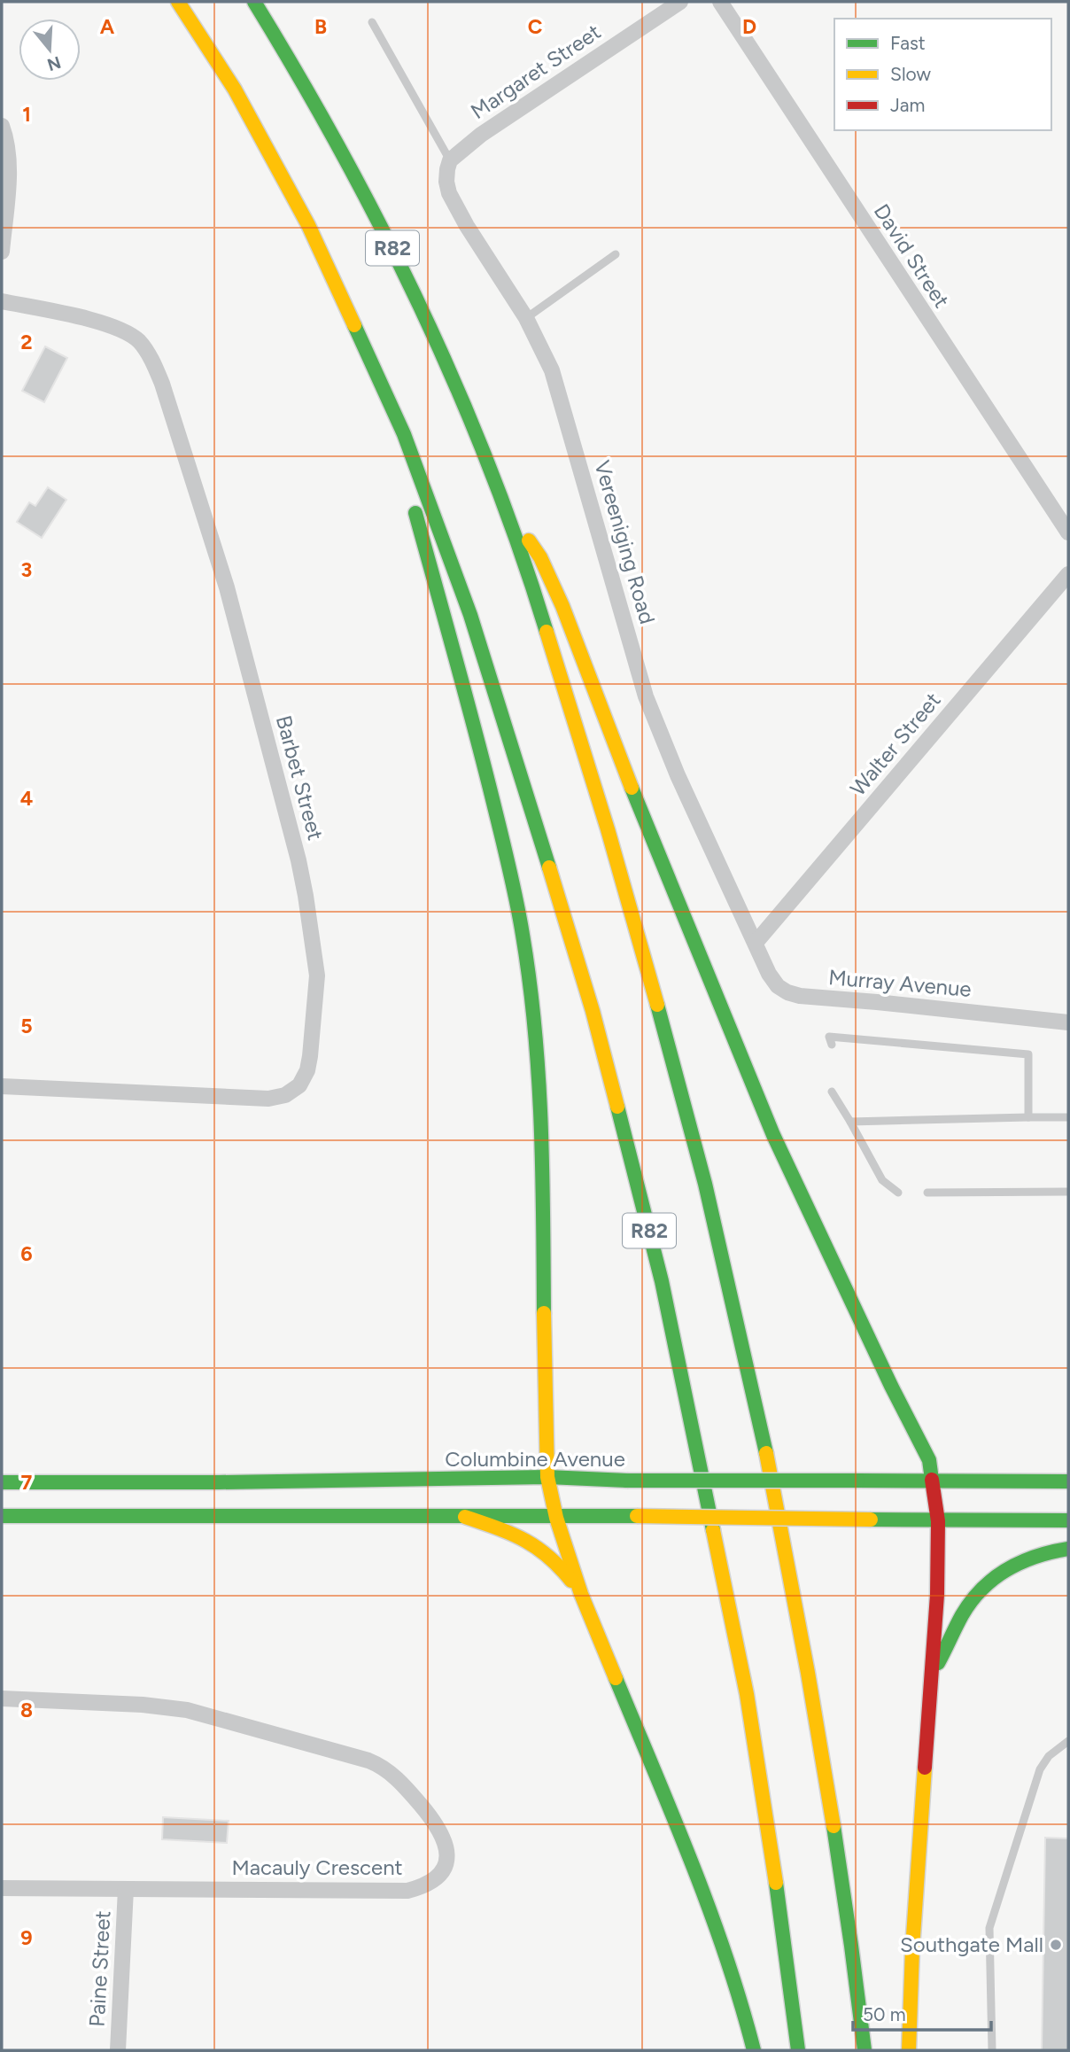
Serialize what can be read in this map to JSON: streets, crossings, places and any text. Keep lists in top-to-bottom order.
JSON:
{
  "streets": {
    "main road": ["R82", "Columbine Avenue"],
    "street": [
      "Margaret Street",
      "David Street",
      "Vereeniging Road",
      "Walter Street",
      "Barbet Street",
      "Murray Avenue",
      "Macauly Crescent",
      "Paine Street"
    ]
  },
  "crossings": [
    ["Margaret Street", "Vereeniging Road"],
    ["Vereeniging Road", "Walter Street"],
    ["Vereeniging Road", "Murray Avenue"],
    ["Walter Street", "Murray Avenue"],
    ["Macauly Crescent", "Paine Street"]
  ],
  "places": ["Southgate Mall"],
  "legend": ["Fast", "Slow", "Jam"],
  "scale_bar": "50 m",
  "north": "bottom",
  "grid": {
    "columns": [
      "A",
      "B",
      "C",
      "D"
    ],
    "rows": [
      "1",
      "2",
      "3",
      "4",
      "5",
      "6",
      "7",
      "8",
      "9"
    ]
  }
}
